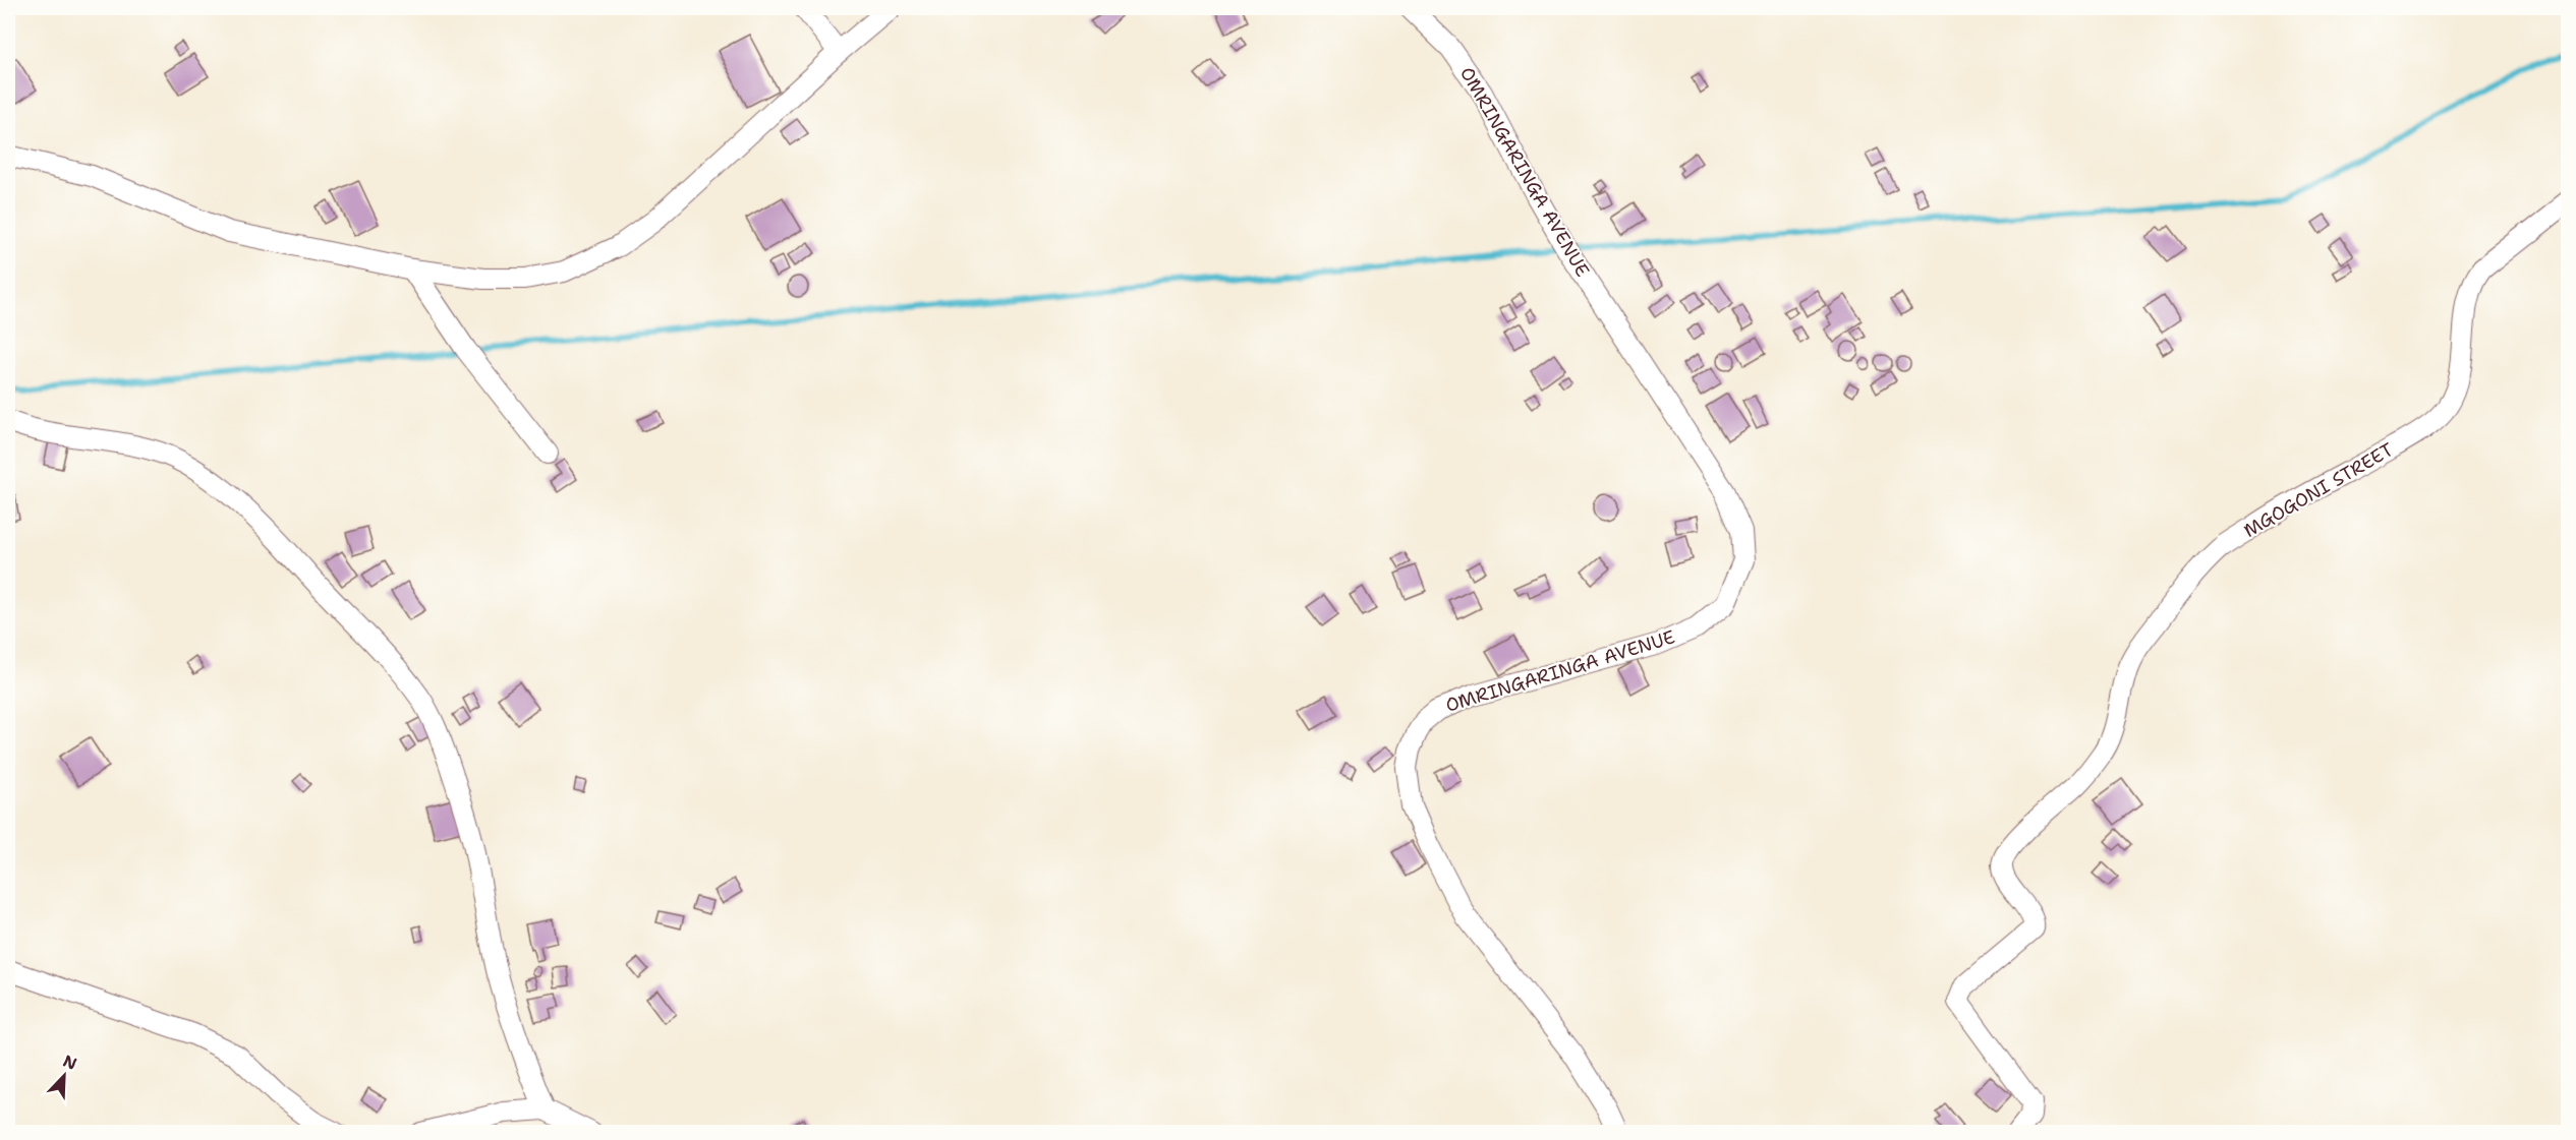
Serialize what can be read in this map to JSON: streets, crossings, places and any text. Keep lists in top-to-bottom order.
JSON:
{
  "streets": {
    "street": ["OMRINGARINGA AVENUE", "MGOGONI STREET"]
  },
  "north": "top right"
}
